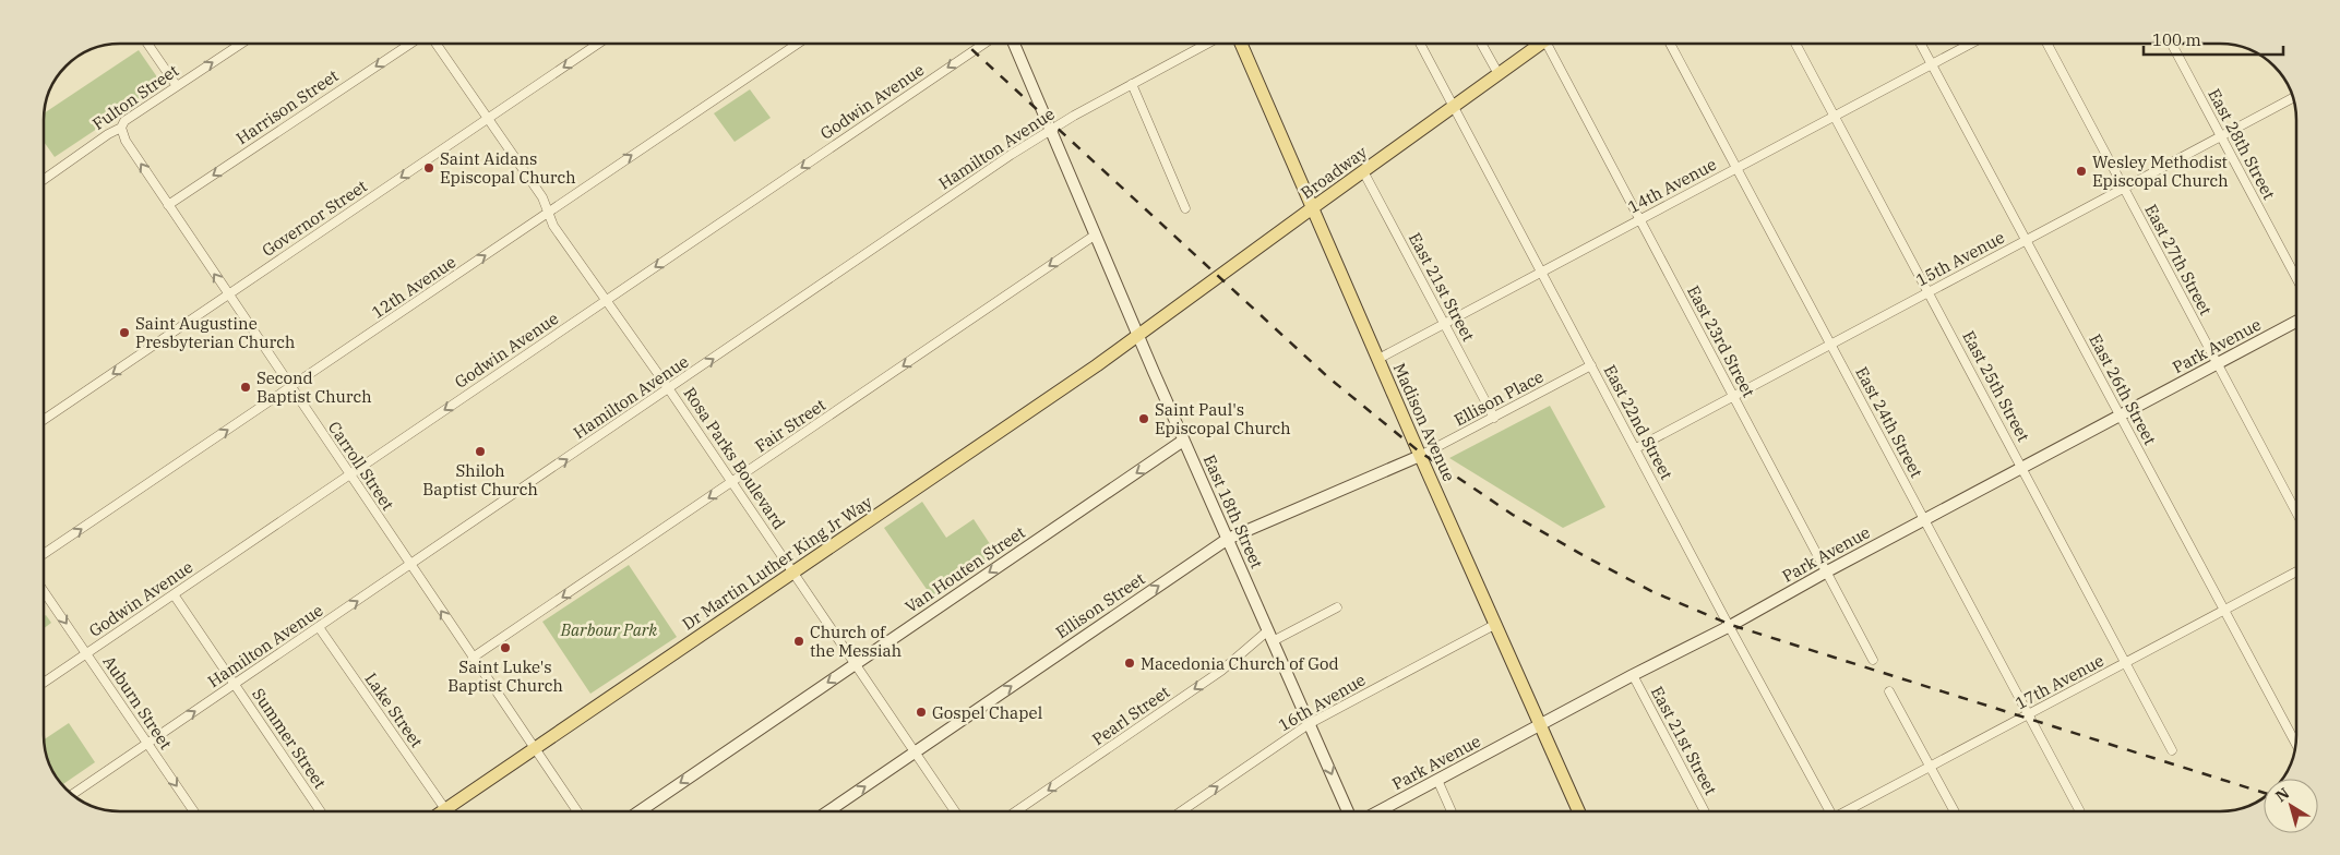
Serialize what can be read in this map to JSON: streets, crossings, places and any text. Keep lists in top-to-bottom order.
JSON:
{
  "streets": {
    "main road": ["Broadway", "Madison Avenue", "Dr Martin Luther King Jr Way"],
    "street": [
      "Fulton Street",
      "Godwin Avenue",
      "Harrison Street",
      "East 28th Street",
      "Hamilton Avenue",
      "14th Avenue",
      "Governor Street",
      "15th Avenue",
      "East 27th Street",
      "12th Avenue",
      "East 21st Street",
      "East 23rd Street",
      "Park Avenue",
      "East 25th Street",
      "East 26th Street",
      "Ellison Place",
      "East 22nd Street",
      "East 24th Street",
      "Fair Street",
      "Rosa Parks Boulevard",
      "Carroll Street",
      "East 18th Street",
      "Van Houten Street",
      "Ellison Street",
      "17th Avenue",
      "Auburn Street",
      "16th Avenue",
      "Lake Street",
      "Pearl Street",
      "Summer Street"
    ]
  },
  "crossings": [
    ["Fulton Street", "Carroll Street"],
    ["Godwin Avenue", "Rosa Parks Boulevard"],
    ["Godwin Avenue", "Carroll Street"],
    ["Godwin Avenue", "Auburn Street"],
    ["Godwin Avenue", "Summer Street"],
    ["Harrison Street", "Carroll Street"],
    ["East 28th Street", "15th Avenue"],
    ["Hamilton Avenue", "Rosa Parks Boulevard"],
    ["Hamilton Avenue", "Carroll Street"],
    ["Hamilton Avenue", "East 18th Street"],
    ["Hamilton Avenue", "Auburn Street"],
    ["Hamilton Avenue", "Lake Street"],
    ["Hamilton Avenue", "Summer Street"],
    ["Broadway", "East 21st Street"],
    ["Broadway", "Madison Avenue"],
    ["Broadway", "East 22nd Street"],
    ["Broadway", "East 18th Street"],
    ["Broadway", "Dr Martin Luther King Jr Way"],
    ["14th Avenue", "East 21st Street"],
    ["14th Avenue", "East 23rd Street"],
    ["14th Avenue", "East 25th Street"],
    ["14th Avenue", "East 26th Street"],
    ["14th Avenue", "Madison Avenue"],
    ["14th Avenue", "East 22nd Street"],
    ["14th Avenue", "East 24th Street"],
    ["Governor Street", "Rosa Parks Boulevard"],
    ["Governor Street", "Carroll Street"],
    ["15th Avenue", "East 27th Street"],
    ["15th Avenue", "East 23rd Street"],
    ["15th Avenue", "East 25th Street"],
    ["15th Avenue", "East 26th Street"],
    ["15th Avenue", "East 22nd Street"],
    ["15th Avenue", "East 24th Street"],
    ["East 27th Street", "Park Avenue"],
    ["12th Avenue", "Rosa Parks Boulevard"],
    ["12th Avenue", "Carroll Street"],
    ["East 21st Street", "Park Avenue"],
    ["East 21st Street", "Ellison Place"],
    ["East 23rd Street", "Park Avenue"],
    ["Park Avenue", "East 25th Street"],
    ["Park Avenue", "East 26th Street"],
    ["Park Avenue", "Madison Avenue"],
    ["Park Avenue", "East 22nd Street"],
    ["Park Avenue", "East 24th Street"],
    ["East 25th Street", "17th Avenue"],
    ["East 26th Street", "17th Avenue"],
    ["Ellison Place", "Madison Avenue"],
    ["Ellison Place", "East 22nd Street"],
    ["Ellison Place", "Ellison Street"],
    ["Madison Avenue", "Ellison Street"],
    ["Madison Avenue", "16th Avenue"],
    ["East 24th Street", "17th Avenue"],
    ["Fair Street", "Rosa Parks Boulevard"],
    ["Fair Street", "Carroll Street"],
    ["Fair Street", "East 18th Street"],
    ["Rosa Parks Boulevard", "Dr Martin Luther King Jr Way"],
    ["Rosa Parks Boulevard", "Van Houten Street"],
    ["Rosa Parks Boulevard", "Ellison Street"],
    ["Carroll Street", "Dr Martin Luther King Jr Way"],
    ["East 18th Street", "Dr Martin Luther King Jr Way"],
    ["East 18th Street", "Van Houten Street"],
    ["East 18th Street", "Ellison Street"],
    ["East 18th Street", "16th Avenue"],
    ["East 18th Street", "Pearl Street"],
    ["Dr Martin Luther King Jr Way", "Lake Street"]
  ],
  "one_way": [
    "Godwin Avenue",
    "Harrison Street",
    "Hamilton Avenue",
    "Governor Street",
    "12th Avenue",
    "Fair Street",
    "Carroll Street",
    "Van Houten Street",
    "Ellison Street",
    "Auburn Street",
    "16th Avenue",
    "Pearl Street"
  ],
  "parks": ["Barbour Park"],
  "places": [
    "Saint Aidans Episcopal Church",
    "Wesley Methodist Episcopal Church",
    "Saint Augustine Presbyterian Church",
    "Second Baptist Church",
    "Saint Paul's Episcopal Church",
    "Shiloh Baptist Church",
    "Church of the Messiah",
    "Saint Luke's Baptist Church",
    "Macedonia Church of God",
    "Gospel Chapel"
  ],
  "scale_bar": "100 m",
  "north": "top left"
}
